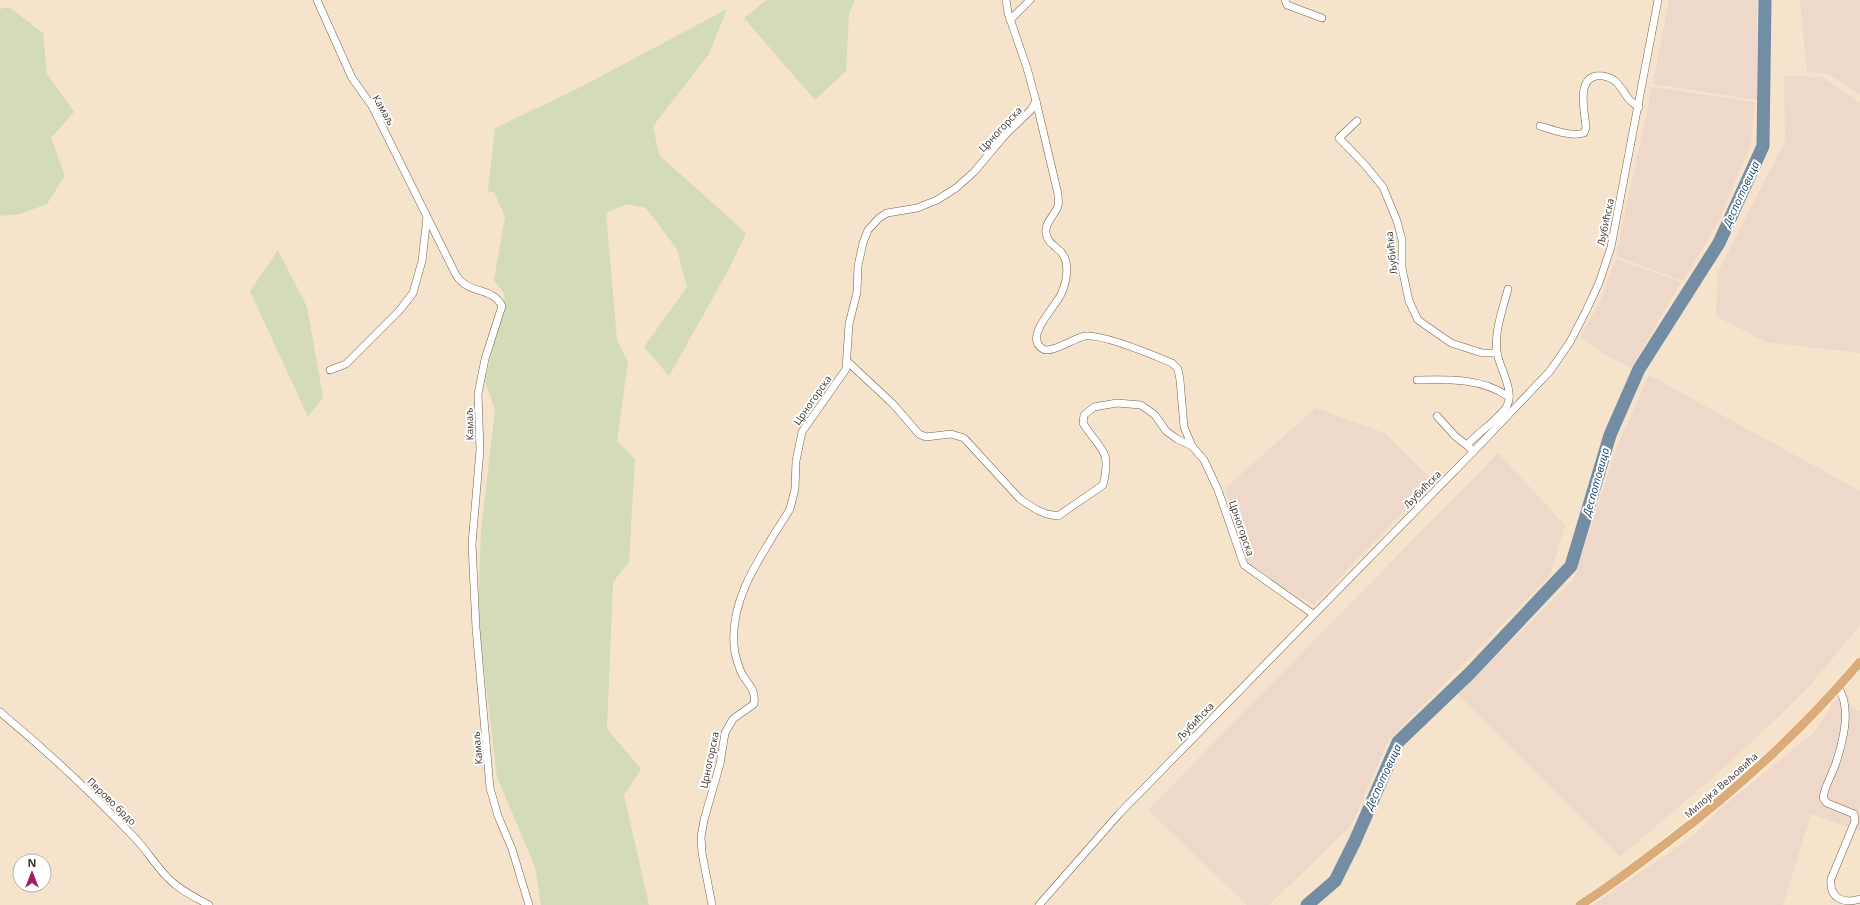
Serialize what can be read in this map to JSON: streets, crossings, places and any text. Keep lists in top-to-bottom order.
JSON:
{
  "streets": {
    "main road": ["Милојка Вељовића"],
    "street": [
      "Камаљ",
      "Црногорска",
      "Љубићска",
      "Љубићка",
      "Перово брдо"
    ]
  },
  "crossings": [
    ["Црногорска", "Љубићска"]
  ],
  "water": ["Деспотовица"],
  "north": "top"
}
